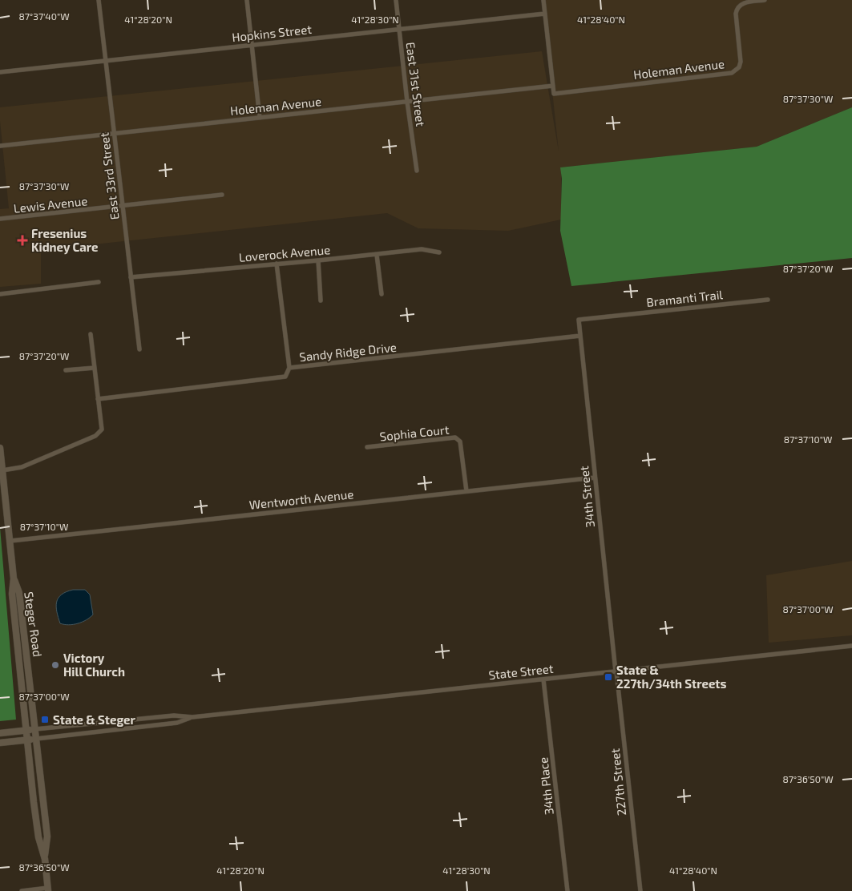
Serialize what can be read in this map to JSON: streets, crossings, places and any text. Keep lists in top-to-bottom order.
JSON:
{
  "streets": {
    "street": [
      "Hopkins Street",
      "Holeman Avenue",
      "East 31st Street",
      "East 33rd Street",
      "Lewis Avenue",
      "Loverock Avenue",
      "Bramanti Trail",
      "Sandy Ridge Drive",
      "Sophia Court",
      "34th Street",
      "Wentworth Avenue",
      "Steger Road",
      "State Street",
      "227th Street",
      "34th Place"
    ]
  },
  "crossings": [
    ["Hopkins Street", "East 31st Street"],
    ["Hopkins Street", "East 33rd Street"],
    ["Holeman Avenue", "East 31st Street"],
    ["Holeman Avenue", "East 33rd Street"],
    ["East 33rd Street", "Lewis Avenue"],
    ["East 33rd Street", "Loverock Avenue"],
    ["Bramanti Trail", "34th Street"],
    ["Sandy Ridge Drive", "34th Street"],
    ["Sophia Court", "Wentworth Avenue"],
    ["34th Street", "Wentworth Avenue"],
    ["34th Street", "State Street"],
    ["34th Street", "227th Street"],
    ["Steger Road", "State Street"],
    ["State Street", "227th Street"],
    ["State Street", "34th Place"]
  ],
  "places": {
    "health": ["Fresenius Kidney Care"],
    "other": ["Victory Hill Church"],
    "transit": ["State & 227th/34th Streets", "State & Steger"]
  },
  "coordinates": [
    "87°37'40\"W",
    "41°28'20\"N",
    "41°28'30\"N",
    "41°28'40\"N",
    "87°37'30\"W",
    "87°37'20\"W",
    "87°37'10\"W",
    "87°37'00\"W",
    "87°36'50\"W"
  ]
}
